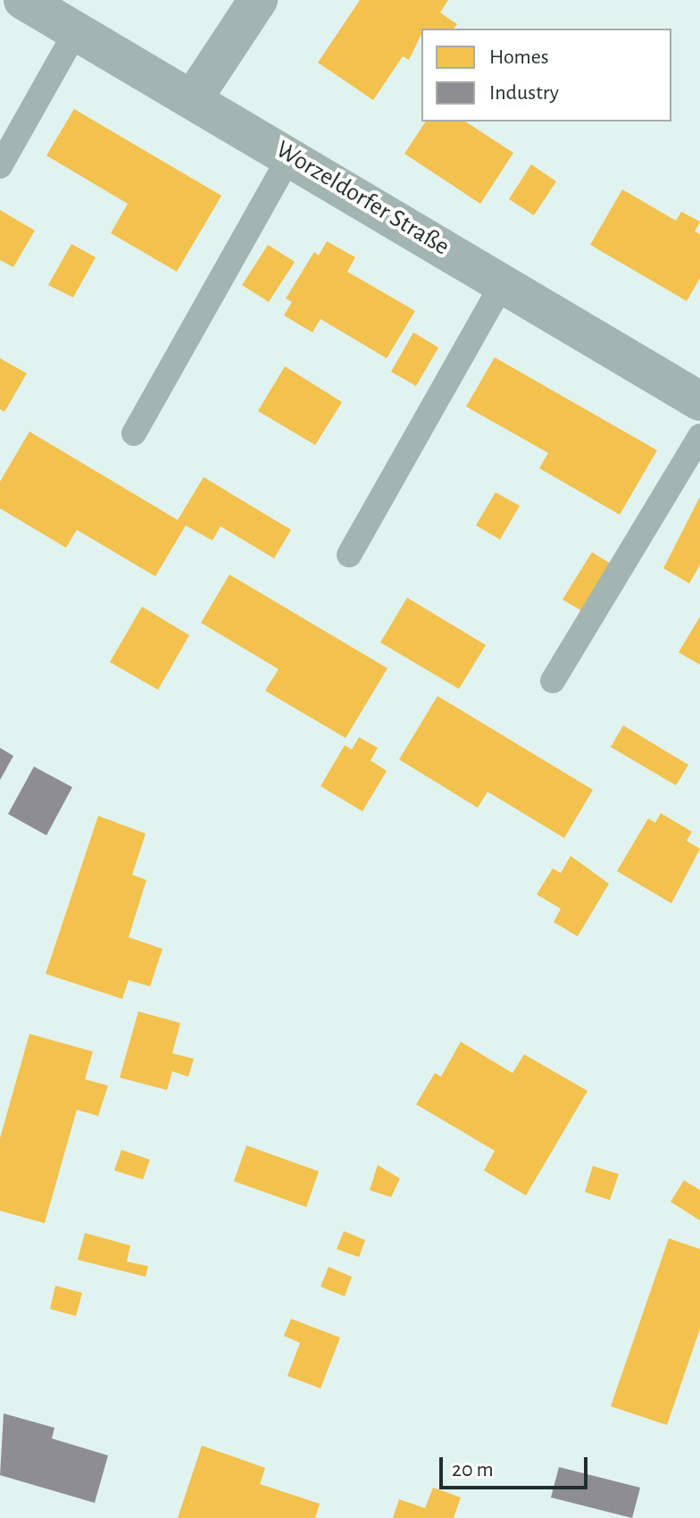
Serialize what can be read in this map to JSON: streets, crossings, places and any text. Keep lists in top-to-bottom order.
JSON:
{
  "streets": {
    "street": ["Worzeldorfer Straße"]
  },
  "legend": ["Homes", "Industry"],
  "scale_bar": "20 m"
}
